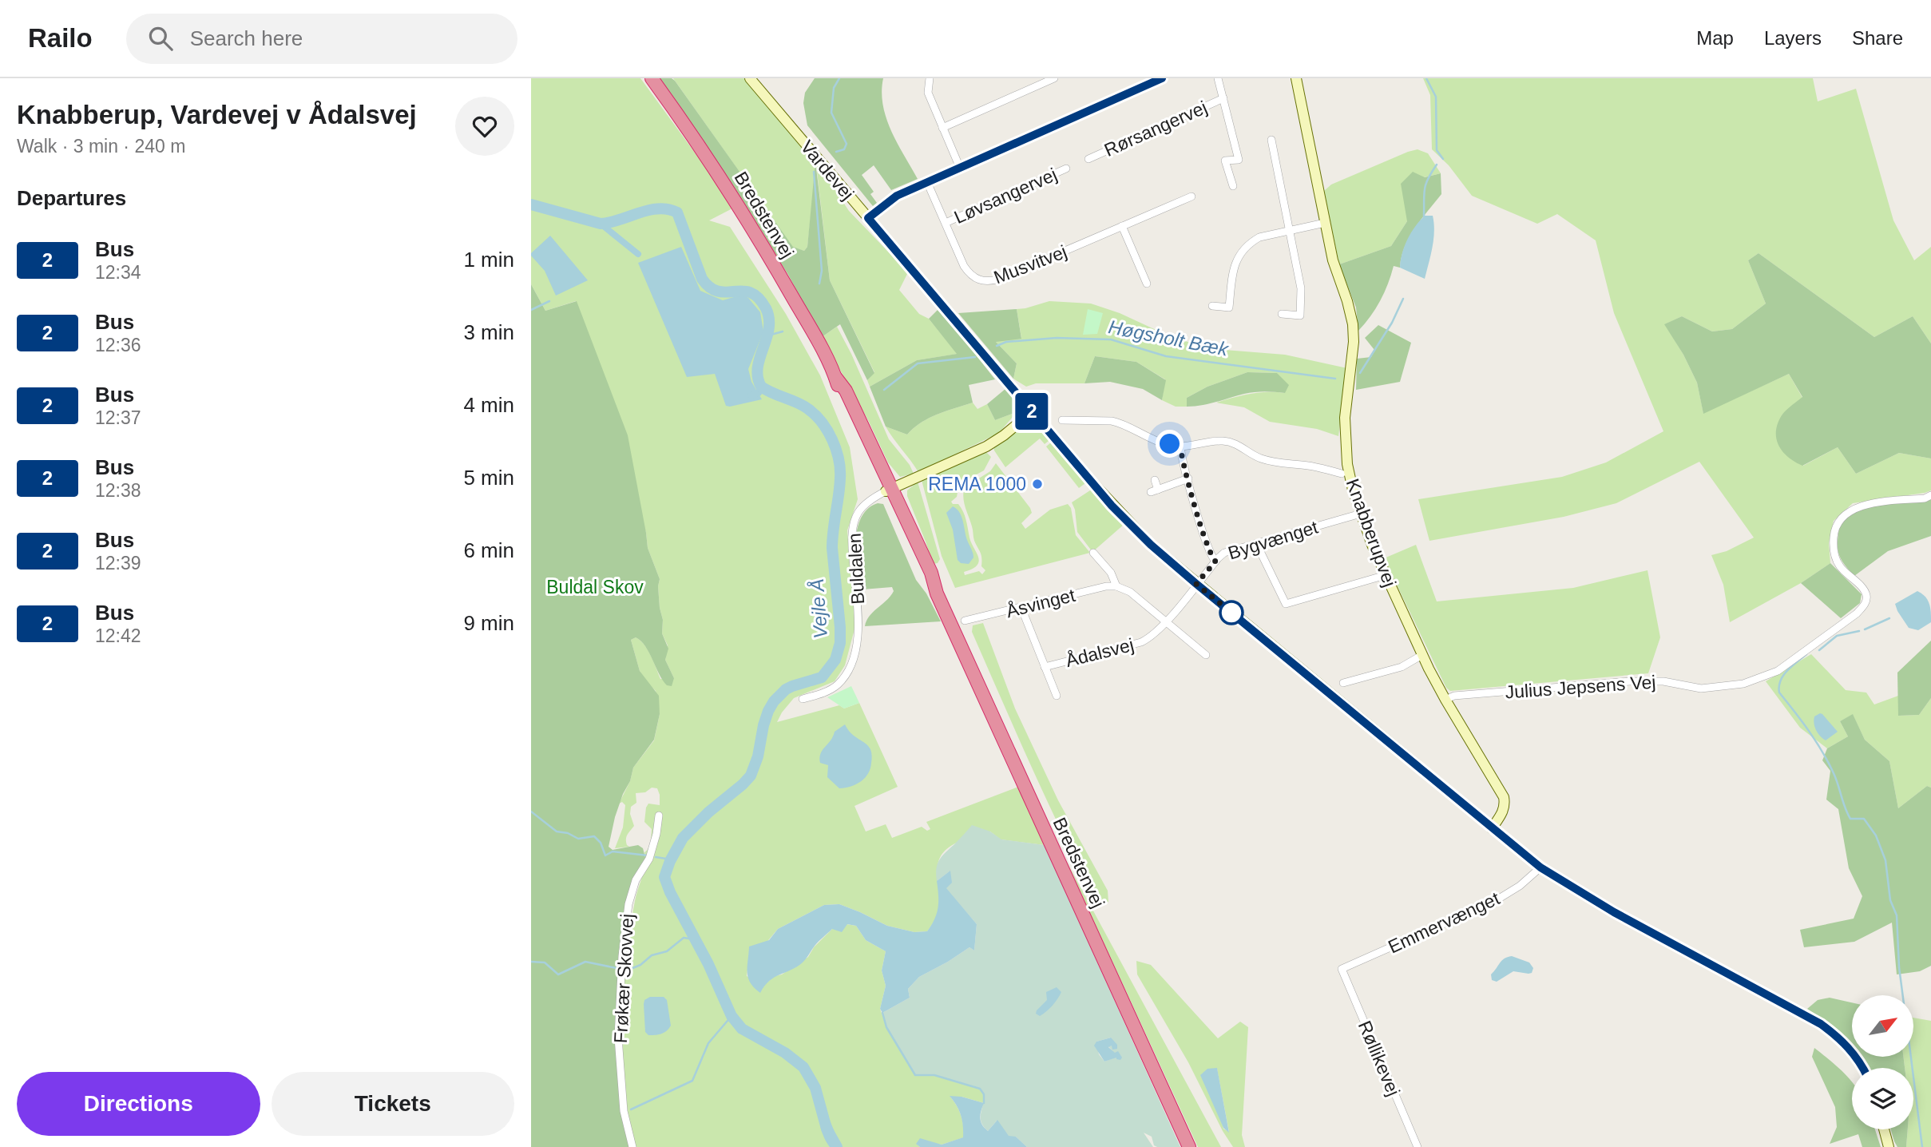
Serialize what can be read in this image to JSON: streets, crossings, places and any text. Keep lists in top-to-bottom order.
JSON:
{
  "streets": {
    "highway": ["Bredstenvej"],
    "street": [
      "Rørsangervej",
      "Vardevej",
      "Løvsangervej",
      "Musvitvej",
      "Knabberupvej",
      "Bygvænget",
      "Buldalen",
      "Åsvinget",
      "Ådalsvej",
      "Julius Jepsens Vej",
      "Emmervænget",
      "Frøkær Skovvej",
      "Røllikevej"
    ]
  },
  "crossings": [
    ["Vardevej", "Knabberupvej"],
    ["Vardevej", "Bygvænget"],
    ["Vardevej", "Buldalen"],
    ["Vardevej", "Ådalsvej"],
    ["Vardevej", "Emmervænget"],
    ["Løvsangervej", "Musvitvej"],
    ["Bredstenvej", "Buldalen"],
    ["Knabberupvej", "Bygvænget"],
    ["Knabberupvej", "Julius Jepsens Vej"],
    ["Bygvænget", "Ådalsvej"],
    ["Emmervænget", "Røllikevej"]
  ],
  "water": ["Høgsholt Bæk", "Vejle Å"],
  "parks": ["Buldal Skov"],
  "places": ["REMA 1000"],
  "lines": ["bus line 2"],
  "north": "top right",
  "page": {
    "header": "Railo",
    "search": "Search here",
    "nav": ["Map", "Layers", "Share"],
    "heading": [
      ["Knabberup, Vardevej v Ådalsvej", "Walk · 3 min · 240 m"],
      "Departures"
    ],
    "on_map": "2",
    "list": [
      {
        "mark": "2",
        "name": "Bus",
        "note": "12:34",
        "value": "1 min"
      },
      {
        "mark": "2",
        "name": "Bus",
        "note": "12:36",
        "value": "3 min"
      },
      {
        "mark": "2",
        "name": "Bus",
        "note": "12:37",
        "value": "4 min"
      },
      {
        "mark": "2",
        "name": "Bus",
        "note": "12:38",
        "value": "5 min"
      },
      {
        "mark": "2",
        "name": "Bus",
        "note": "12:39",
        "value": "6 min"
      },
      {
        "mark": "2",
        "name": "Bus",
        "note": "12:42",
        "value": "9 min"
      }
    ],
    "buttons": ["Directions", "Tickets"]
  }
}
